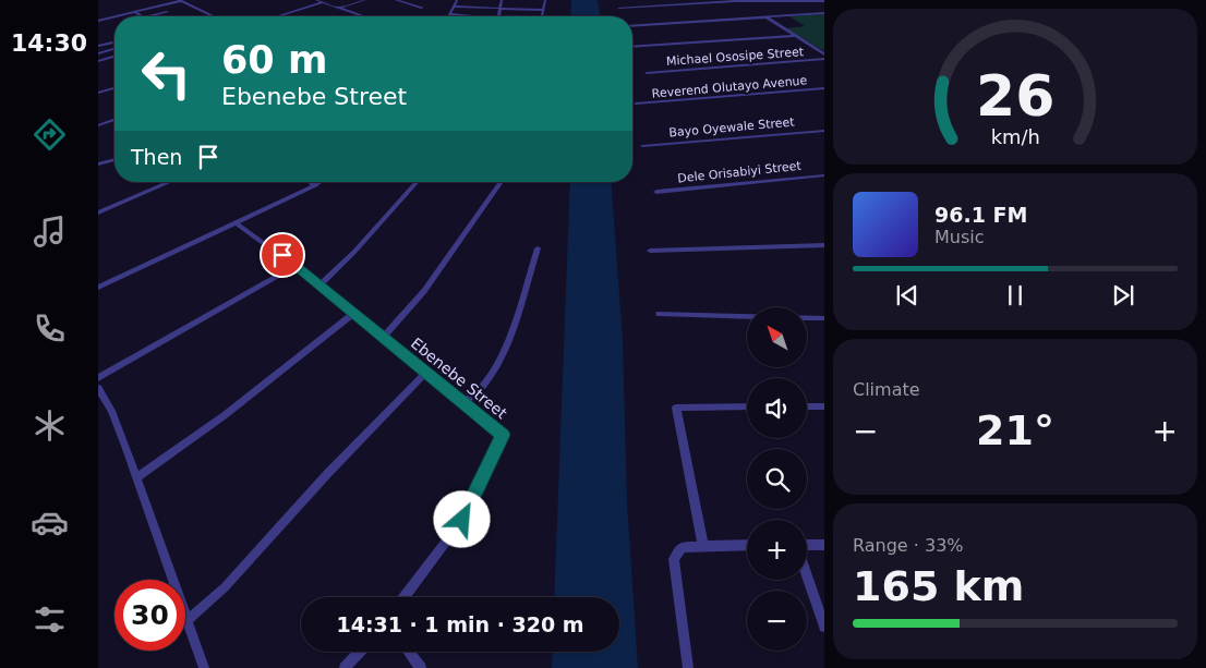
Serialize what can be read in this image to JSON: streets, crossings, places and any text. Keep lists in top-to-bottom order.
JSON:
{
  "streets": {
    "street": [
      "Michael Ososipe Street",
      "Reverend Olutayo Avenue",
      "Bayo Oyewale Street",
      "Dele Orisabiyi Street",
      "Ebenebe Street"
    ]
  },
  "north": "top left",
  "page": {
    "tabs": "14:30",
    "turn": ["60 m", "Ebenebe Street"],
    "then": "Then",
    "song": ["96.1 FM", "Music"],
    "map_buttons": ["+", "−"],
    "tile": [
      "Climate",
      ["Range · 33%", "165 km"]
    ],
    "heat": ["−", "21°", "+"],
    "limit": "30",
    "trip": "14:31 · 1 min · 320 m",
    "gauge": ["26", "km/h"]
  }
}
